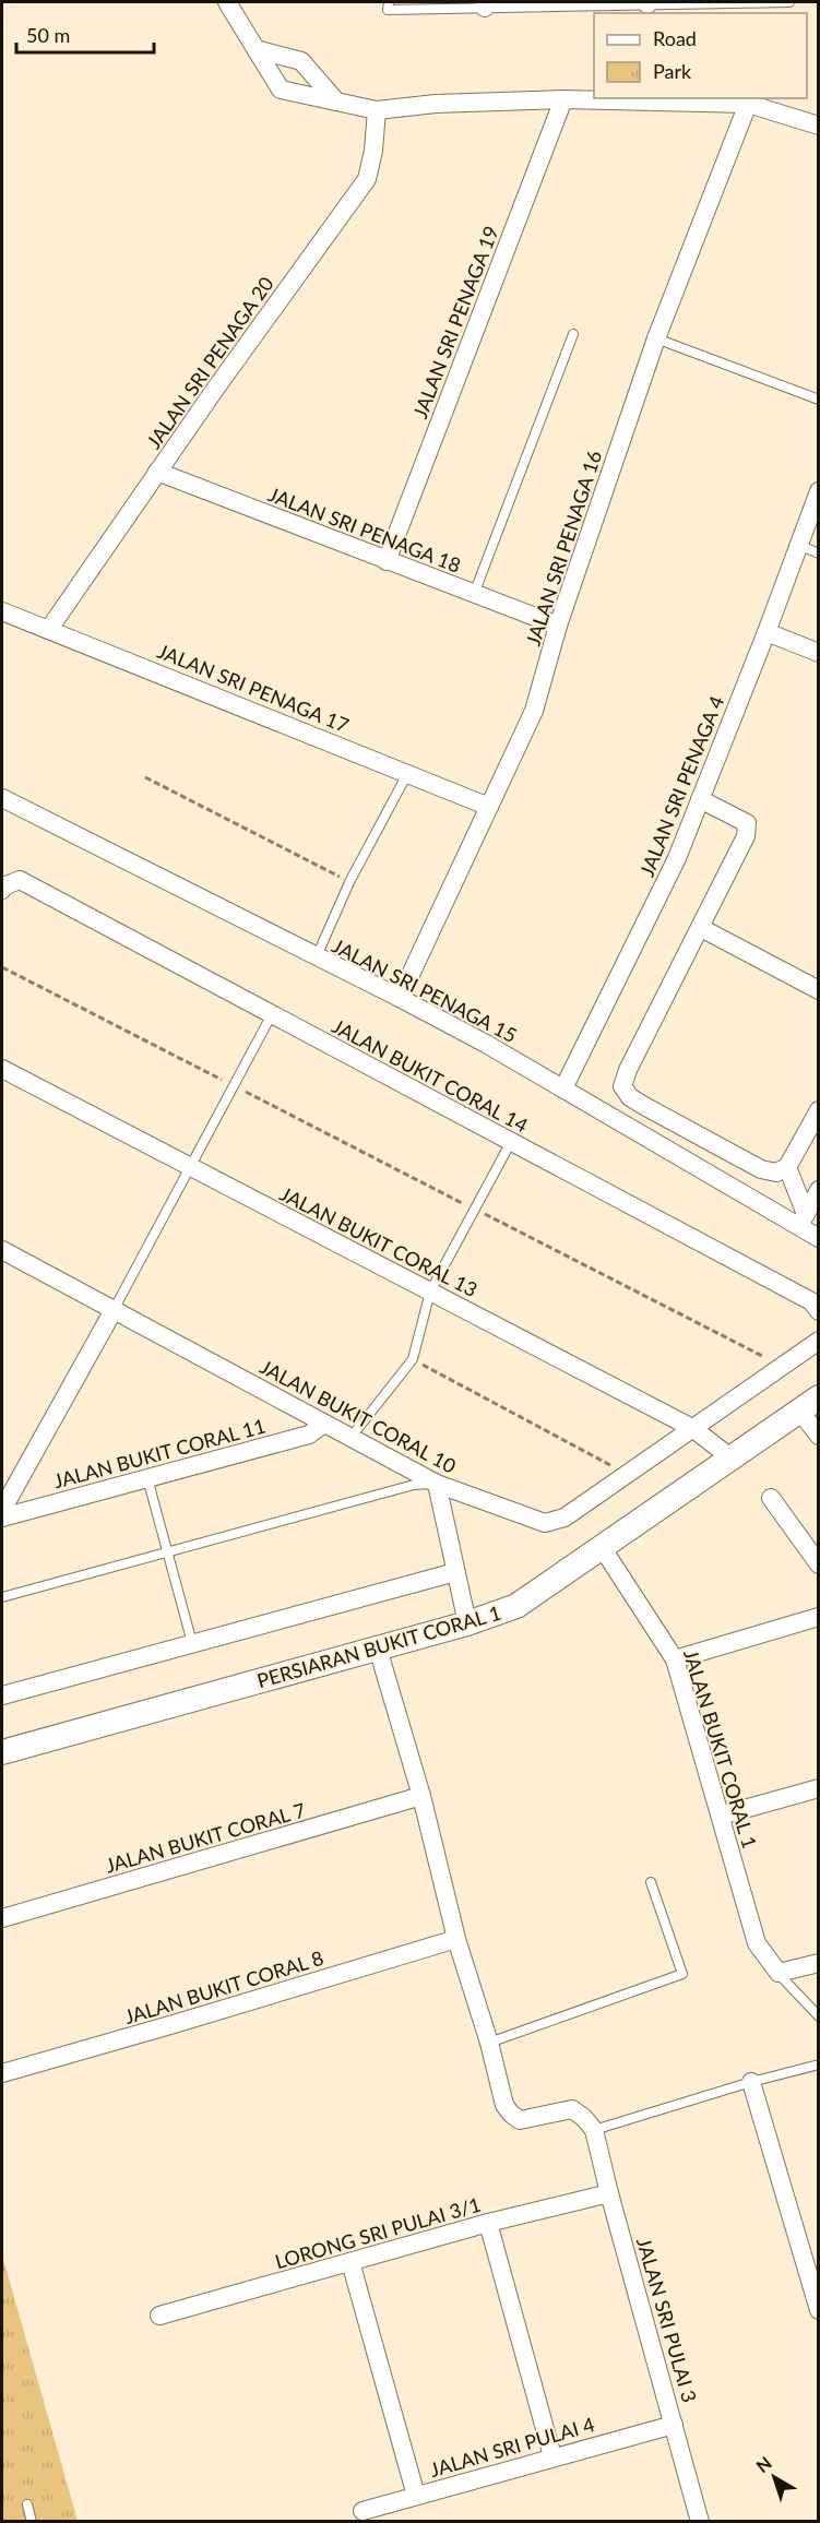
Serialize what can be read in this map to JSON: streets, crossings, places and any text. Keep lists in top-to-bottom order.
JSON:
{
  "streets": {
    "street": [
      "JALAN SRI PENAGA 19",
      "JALAN SRI PENAGA 20",
      "JALAN SRI PENAGA 18",
      "JALAN SRI PENAGA 16",
      "JALAN SRI PENAGA 17",
      "JALAN SRI PENAGA 4",
      "JALAN SRI PENAGA 15",
      "JALAN BUKIT CORAL 14",
      "JALAN BUKIT CORAL 13",
      "JALAN BUKIT CORAL 10",
      "JALAN BUKIT CORAL 11",
      "PERSIARAN BUKIT CORAL 1",
      "JALAN BUKIT CORAL 1",
      "JALAN BUKIT CORAL 7",
      "JALAN BUKIT CORAL 8",
      "LORONG SRI PULAI 3/1",
      "JALAN SRI PULAI 3",
      "JALAN SRI PULAI 4"
    ]
  },
  "crossings": [
    ["JALAN SRI PENAGA 19", "JALAN SRI PENAGA 18"],
    ["JALAN SRI PENAGA 20", "JALAN SRI PENAGA 18"],
    ["JALAN SRI PENAGA 20", "JALAN SRI PENAGA 17"],
    ["JALAN SRI PENAGA 18", "JALAN SRI PENAGA 16"],
    ["JALAN SRI PENAGA 16", "JALAN SRI PENAGA 17"],
    ["JALAN SRI PENAGA 16", "JALAN SRI PENAGA 15"],
    ["JALAN SRI PENAGA 4", "JALAN SRI PENAGA 15"],
    ["JALAN BUKIT CORAL 13", "JALAN BUKIT CORAL 10"],
    ["JALAN BUKIT CORAL 13", "PERSIARAN BUKIT CORAL 1"],
    ["JALAN BUKIT CORAL 10", "JALAN BUKIT CORAL 11"],
    ["PERSIARAN BUKIT CORAL 1", "JALAN BUKIT CORAL 1"],
    ["LORONG SRI PULAI 3/1", "JALAN SRI PULAI 3"],
    ["JALAN SRI PULAI 3", "JALAN SRI PULAI 4"]
  ],
  "legend": ["Road", "Park"],
  "scale_bar": "50 m",
  "north": "top left"
}
